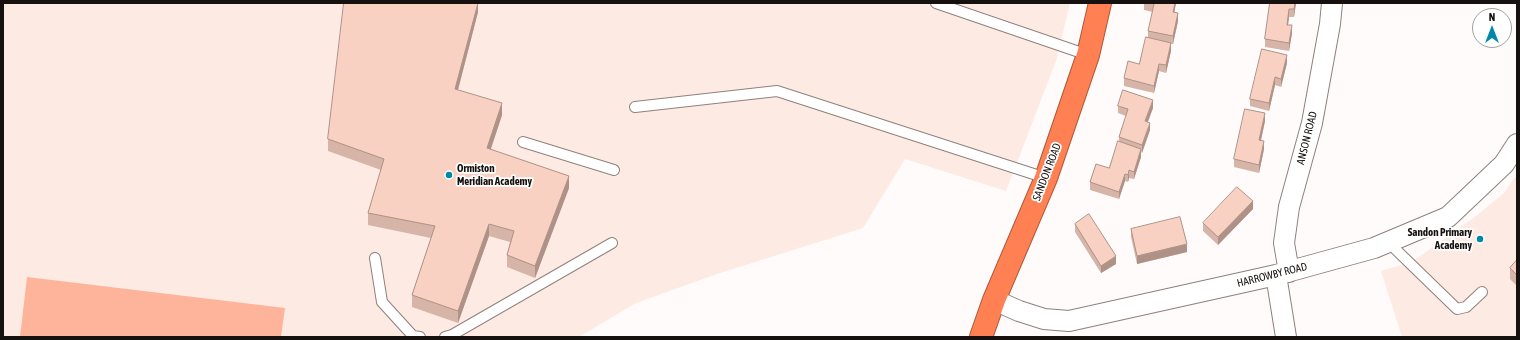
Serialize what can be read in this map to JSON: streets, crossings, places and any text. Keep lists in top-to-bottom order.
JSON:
{
  "streets": {
    "highway": ["SANDON ROAD"],
    "street": ["ANSON ROAD", "HARROWBY ROAD"]
  },
  "crossings": [
    ["ANSON ROAD", "HARROWBY ROAD"],
    ["SANDON ROAD", "HARROWBY ROAD"]
  ],
  "places": ["Ormiston Meridian Academy", "Sandon Primary Academy"],
  "north": "top"
}
